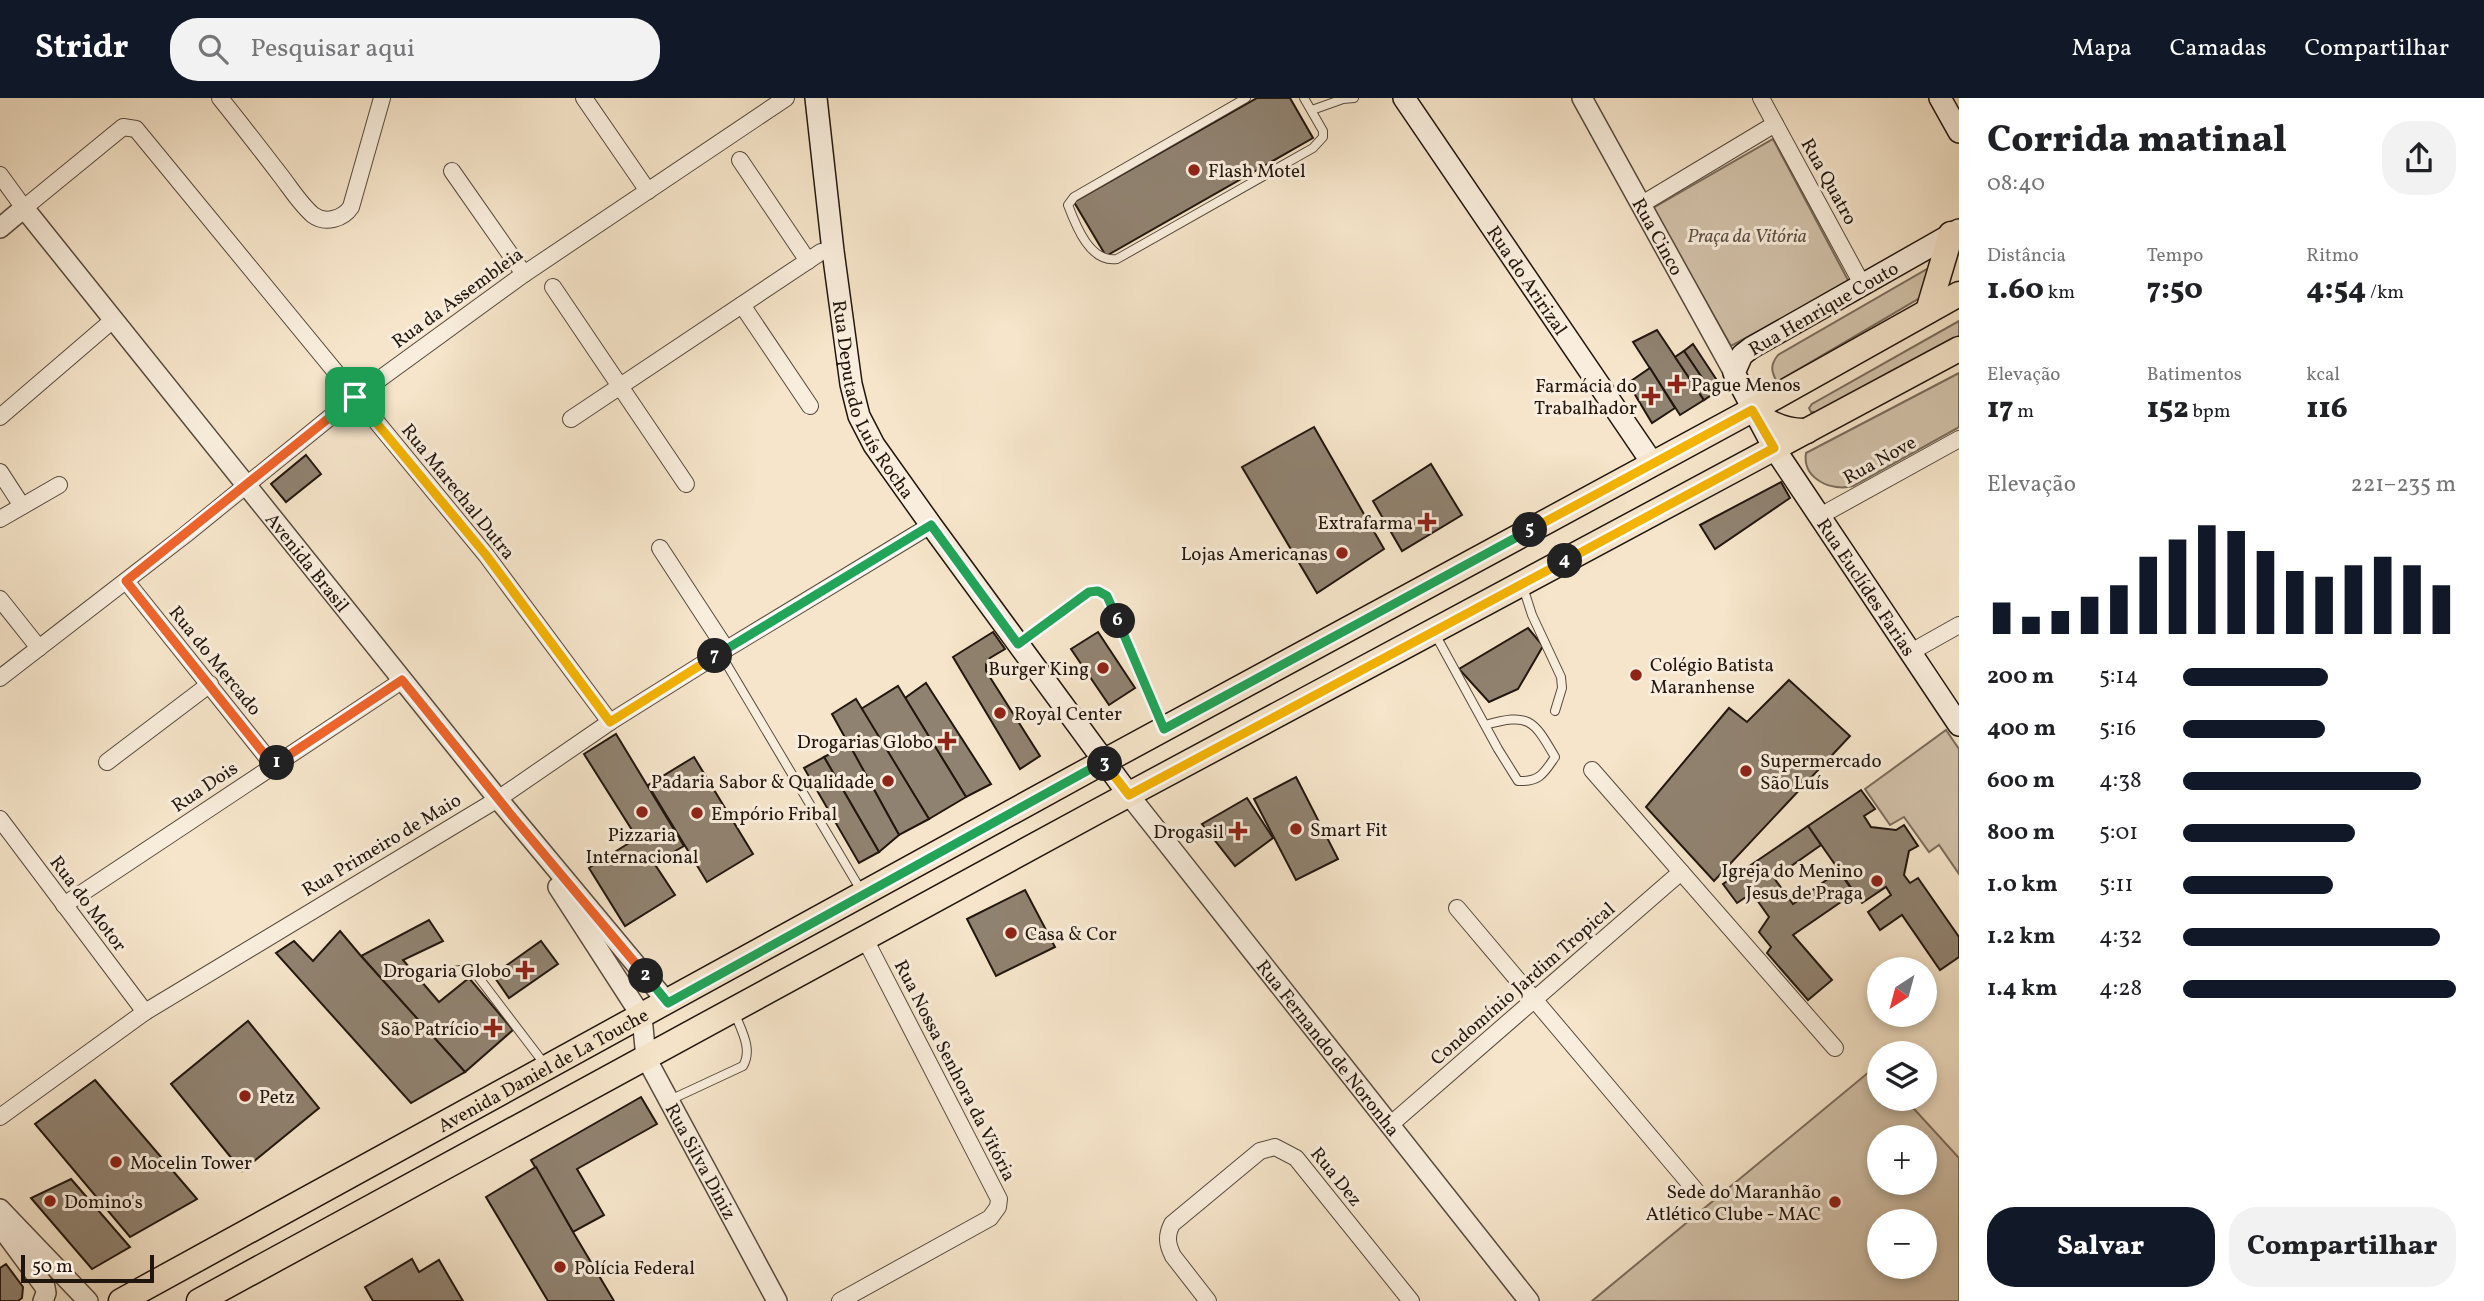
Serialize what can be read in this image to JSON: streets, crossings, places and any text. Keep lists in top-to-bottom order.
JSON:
{
  "streets": {
    "main road": [
      "Rua do Aririzal",
      "Rua Henrique Couto",
      "Rua Deputado Luís Rocha",
      "Rua Euclídes Farias",
      "Avenida Daniel de La Touche"
    ],
    "street": [
      "Rua Quatro",
      "Rua Cinco",
      "Rua da Assembleia",
      "Rua Nove",
      "Rua Marechal Dutra",
      "Avenida Brasil",
      "Rua do Mercado",
      "Rua Dois",
      "Rua Primeiro de Maio",
      "Rua do Motor",
      "Condomínio Jardim Tropical",
      "Rua Fernando de Noronha",
      "Rua Nossa Senhora da Vitória",
      "Rua Silva Diniz",
      "Rua Dez"
    ]
  },
  "crossings": [
    ["Rua Quatro", "Rua Henrique Couto"],
    ["Rua Cinco", "Rua Henrique Couto"],
    ["Rua do Aririzal", "Avenida Daniel de La Touche"],
    ["Rua da Assembleia", "Rua Marechal Dutra"],
    ["Rua da Assembleia", "Avenida Brasil"],
    ["Rua da Assembleia", "Rua do Mercado"],
    ["Rua Henrique Couto", "Rua Euclídes Farias"],
    ["Rua Henrique Couto", "Avenida Daniel de La Touche"],
    ["Rua Deputado Luís Rocha", "Rua Primeiro de Maio"],
    ["Rua Deputado Luís Rocha", "Rua Fernando de Noronha"],
    ["Rua Deputado Luís Rocha", "Avenida Daniel de La Touche"],
    ["Rua Nove", "Rua Euclídes Farias"],
    ["Rua Marechal Dutra", "Avenida Brasil"],
    ["Rua Marechal Dutra", "Rua Primeiro de Maio"],
    ["Avenida Brasil", "Rua Dois"],
    ["Avenida Brasil", "Rua Primeiro de Maio"],
    ["Avenida Brasil", "Avenida Daniel de La Touche"],
    ["Avenida Brasil", "Rua Silva Diniz"],
    ["Rua Euclídes Farias", "Avenida Daniel de La Touche"],
    ["Rua do Mercado", "Rua Dois"],
    ["Rua Dois", "Rua do Motor"],
    ["Rua Primeiro de Maio", "Rua do Motor"],
    ["Condomínio Jardim Tropical", "Rua Fernando de Noronha"],
    ["Rua Fernando de Noronha", "Avenida Daniel de La Touche"],
    ["Rua Nossa Senhora da Vitória", "Avenida Daniel de La Touche"],
    ["Avenida Daniel de La Touche", "Rua Silva Diniz"]
  ],
  "parks": ["Praça da Vitória"],
  "places": {
    "other": [
      "Flash Motel",
      "Lojas Americanas",
      "Burger King",
      "Colégio Batista Maranhense",
      "Royal Center",
      "Supermercado São Luís",
      "Padaria Sabor & Qualidade",
      "Pizzaria Internacional",
      "Empório Fribal",
      "Smart Fit",
      "Igreja do Menino Jesus de Praga",
      "Casa & Cor",
      "Petz",
      "Mocelin Tower",
      "Domino's",
      "Sede do Maranhão Atlético Clube - MAC",
      "Polícia Federal"
    ],
    "health": [
      "Pague Menos",
      "Farmácia do Trabalhador",
      "Extrafarma",
      "Drogarias Globo",
      "Drogasil",
      "Drogaria Globo",
      "São Patrício"
    ]
  },
  "scale_bar": "50 m",
  "north": "bottom left",
  "page": {
    "header": "Stridr",
    "search": "Pesquisar aqui",
    "nav": ["Mapa", "Camadas", "Compartilhar"],
    "heading": ["Corrida matinal", "08:40"],
    "stats": [
      ["Distância", "1.60 km"],
      ["Tempo", "7:50"],
      ["Ritmo", "4:54 /km"],
      ["Elevação", "17 m"],
      ["Batimentos", "152 bpm"],
      ["kcal", "116"]
    ],
    "chart": ["Elevação", "221–235 m"],
    "pins": [
      "5",
      "4",
      "6",
      "7",
      "1",
      "3",
      "2"
    ],
    "list": [
      {
        "name": "200 m",
        "note": "5:14"
      },
      {
        "name": "400 m",
        "note": "5:16"
      },
      {
        "name": "600 m",
        "note": "4:38"
      },
      {
        "name": "800 m",
        "note": "5:01"
      },
      {
        "name": "1.0 km",
        "note": "5:11"
      },
      {
        "name": "1.2 km",
        "note": "4:32"
      },
      {
        "name": "1.4 km",
        "note": "4:28"
      }
    ],
    "map_buttons": ["+", "−"],
    "buttons": ["Salvar", "Compartilhar"],
    "scale": "50 m"
  }
}
